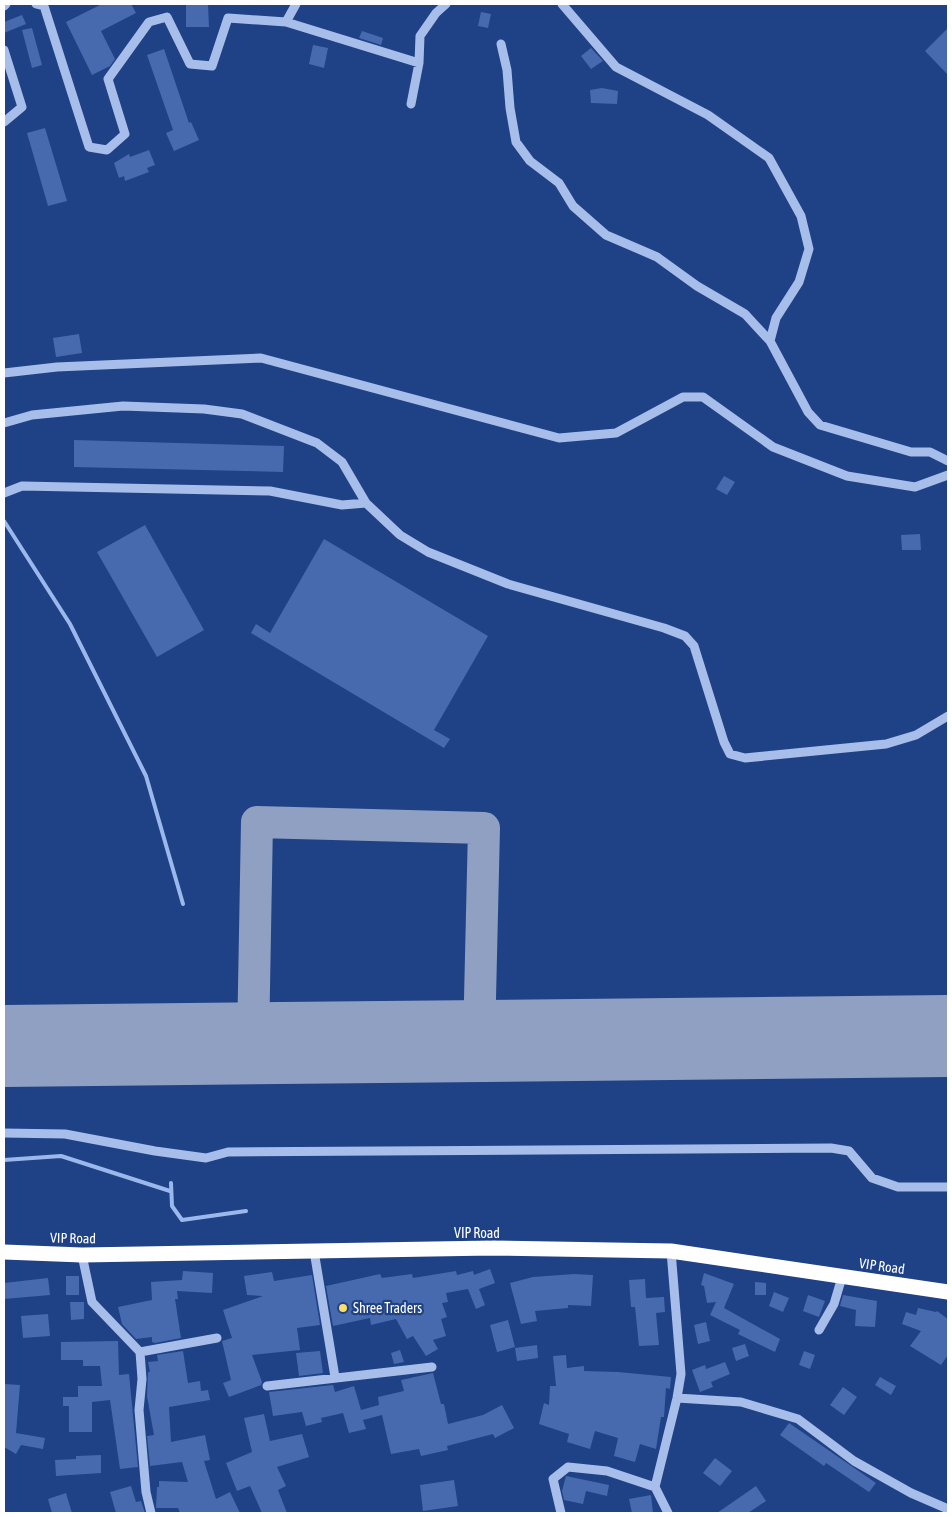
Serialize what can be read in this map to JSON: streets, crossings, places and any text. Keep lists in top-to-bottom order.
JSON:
{
  "streets": {
    "highway": ["VIP Road"]
  },
  "places": ["Shree Traders"]
}
